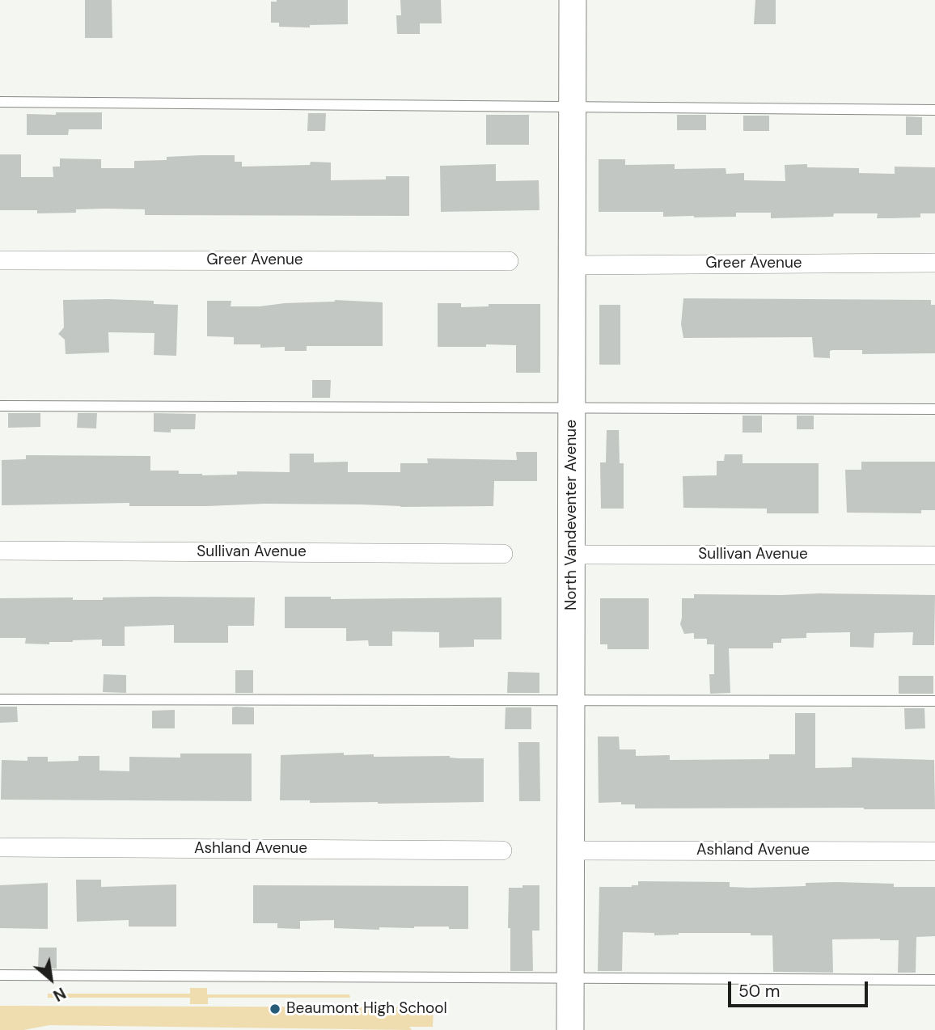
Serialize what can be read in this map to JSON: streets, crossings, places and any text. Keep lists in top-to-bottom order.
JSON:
{
  "streets": {
    "main road": ["North Vandeventer Avenue"],
    "street": ["Greer Avenue", "Sullivan Avenue", "Ashland Avenue"]
  },
  "crossings": [
    ["Greer Avenue", "North Vandeventer Avenue"],
    ["North Vandeventer Avenue", "Sullivan Avenue"],
    ["North Vandeventer Avenue", "Ashland Avenue"]
  ],
  "places": ["Beaumont High School"],
  "scale_bar": "50 m",
  "north": "bottom right"
}
